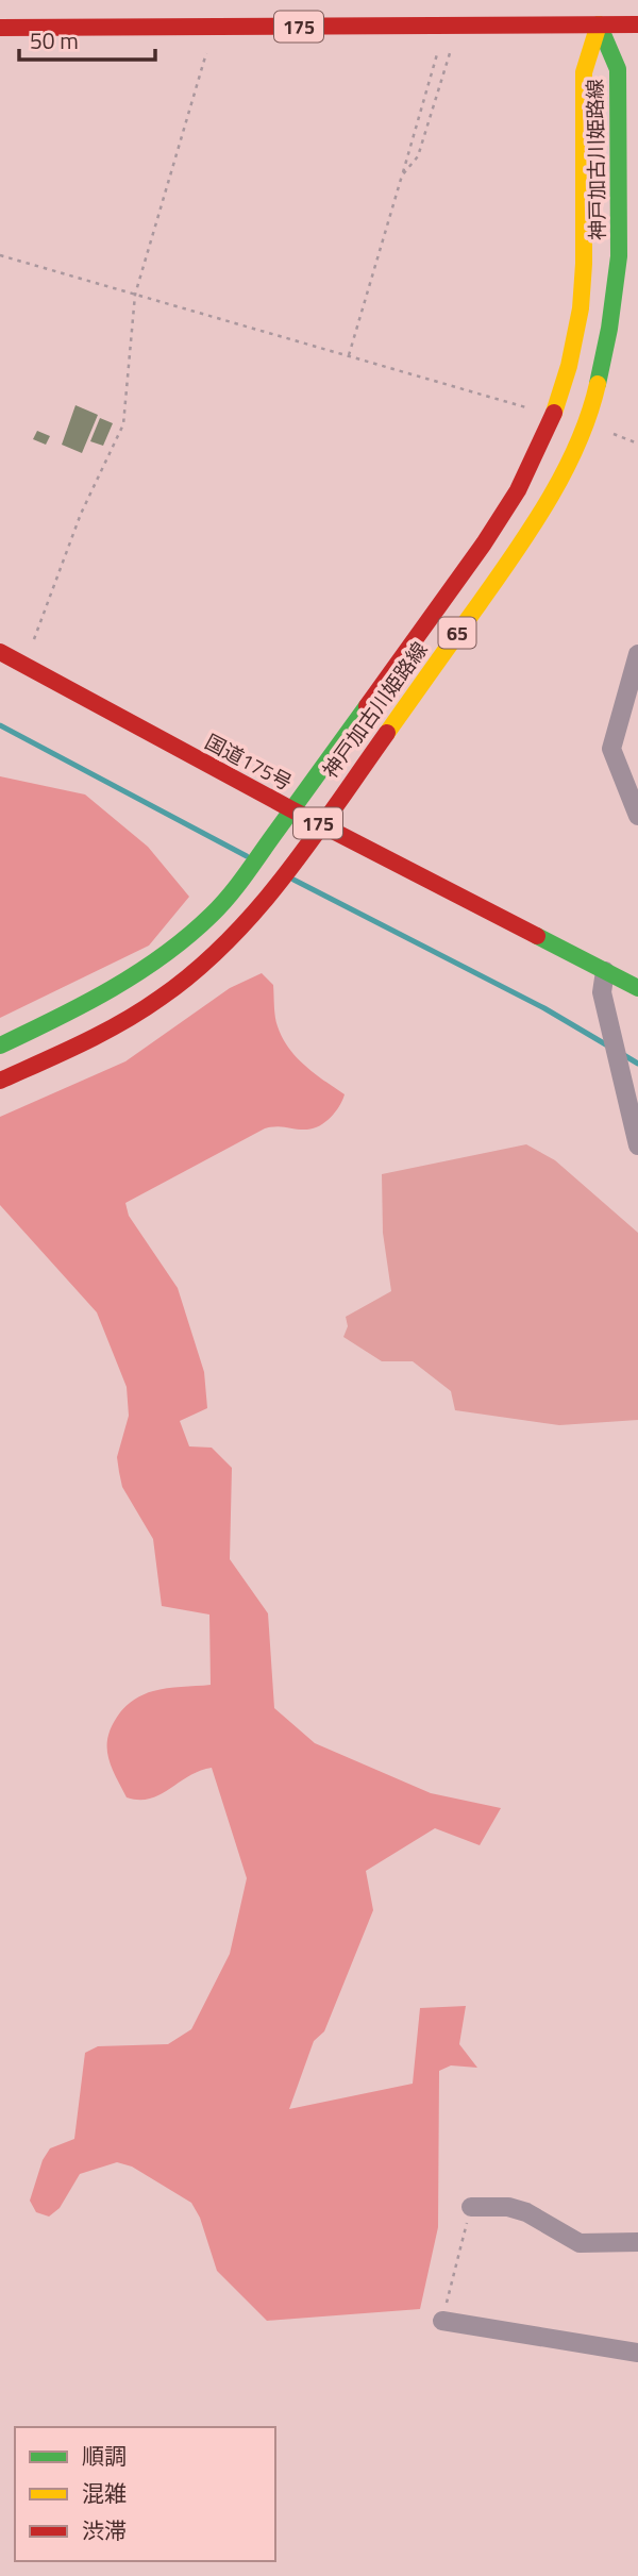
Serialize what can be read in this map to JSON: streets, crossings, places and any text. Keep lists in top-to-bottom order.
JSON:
{
  "streets": {
    "main road": [
      "175",
      "神戸加古川姫路線",
      "65",
      "国道175号"
    ]
  },
  "crossings": [
    ["175", "神戸加古川姫路線"],
    ["神戸加古川姫路線", "国道175号"]
  ],
  "legend": ["順調", "混雑", "渋滞"],
  "scale_bar": "50 m"
}
